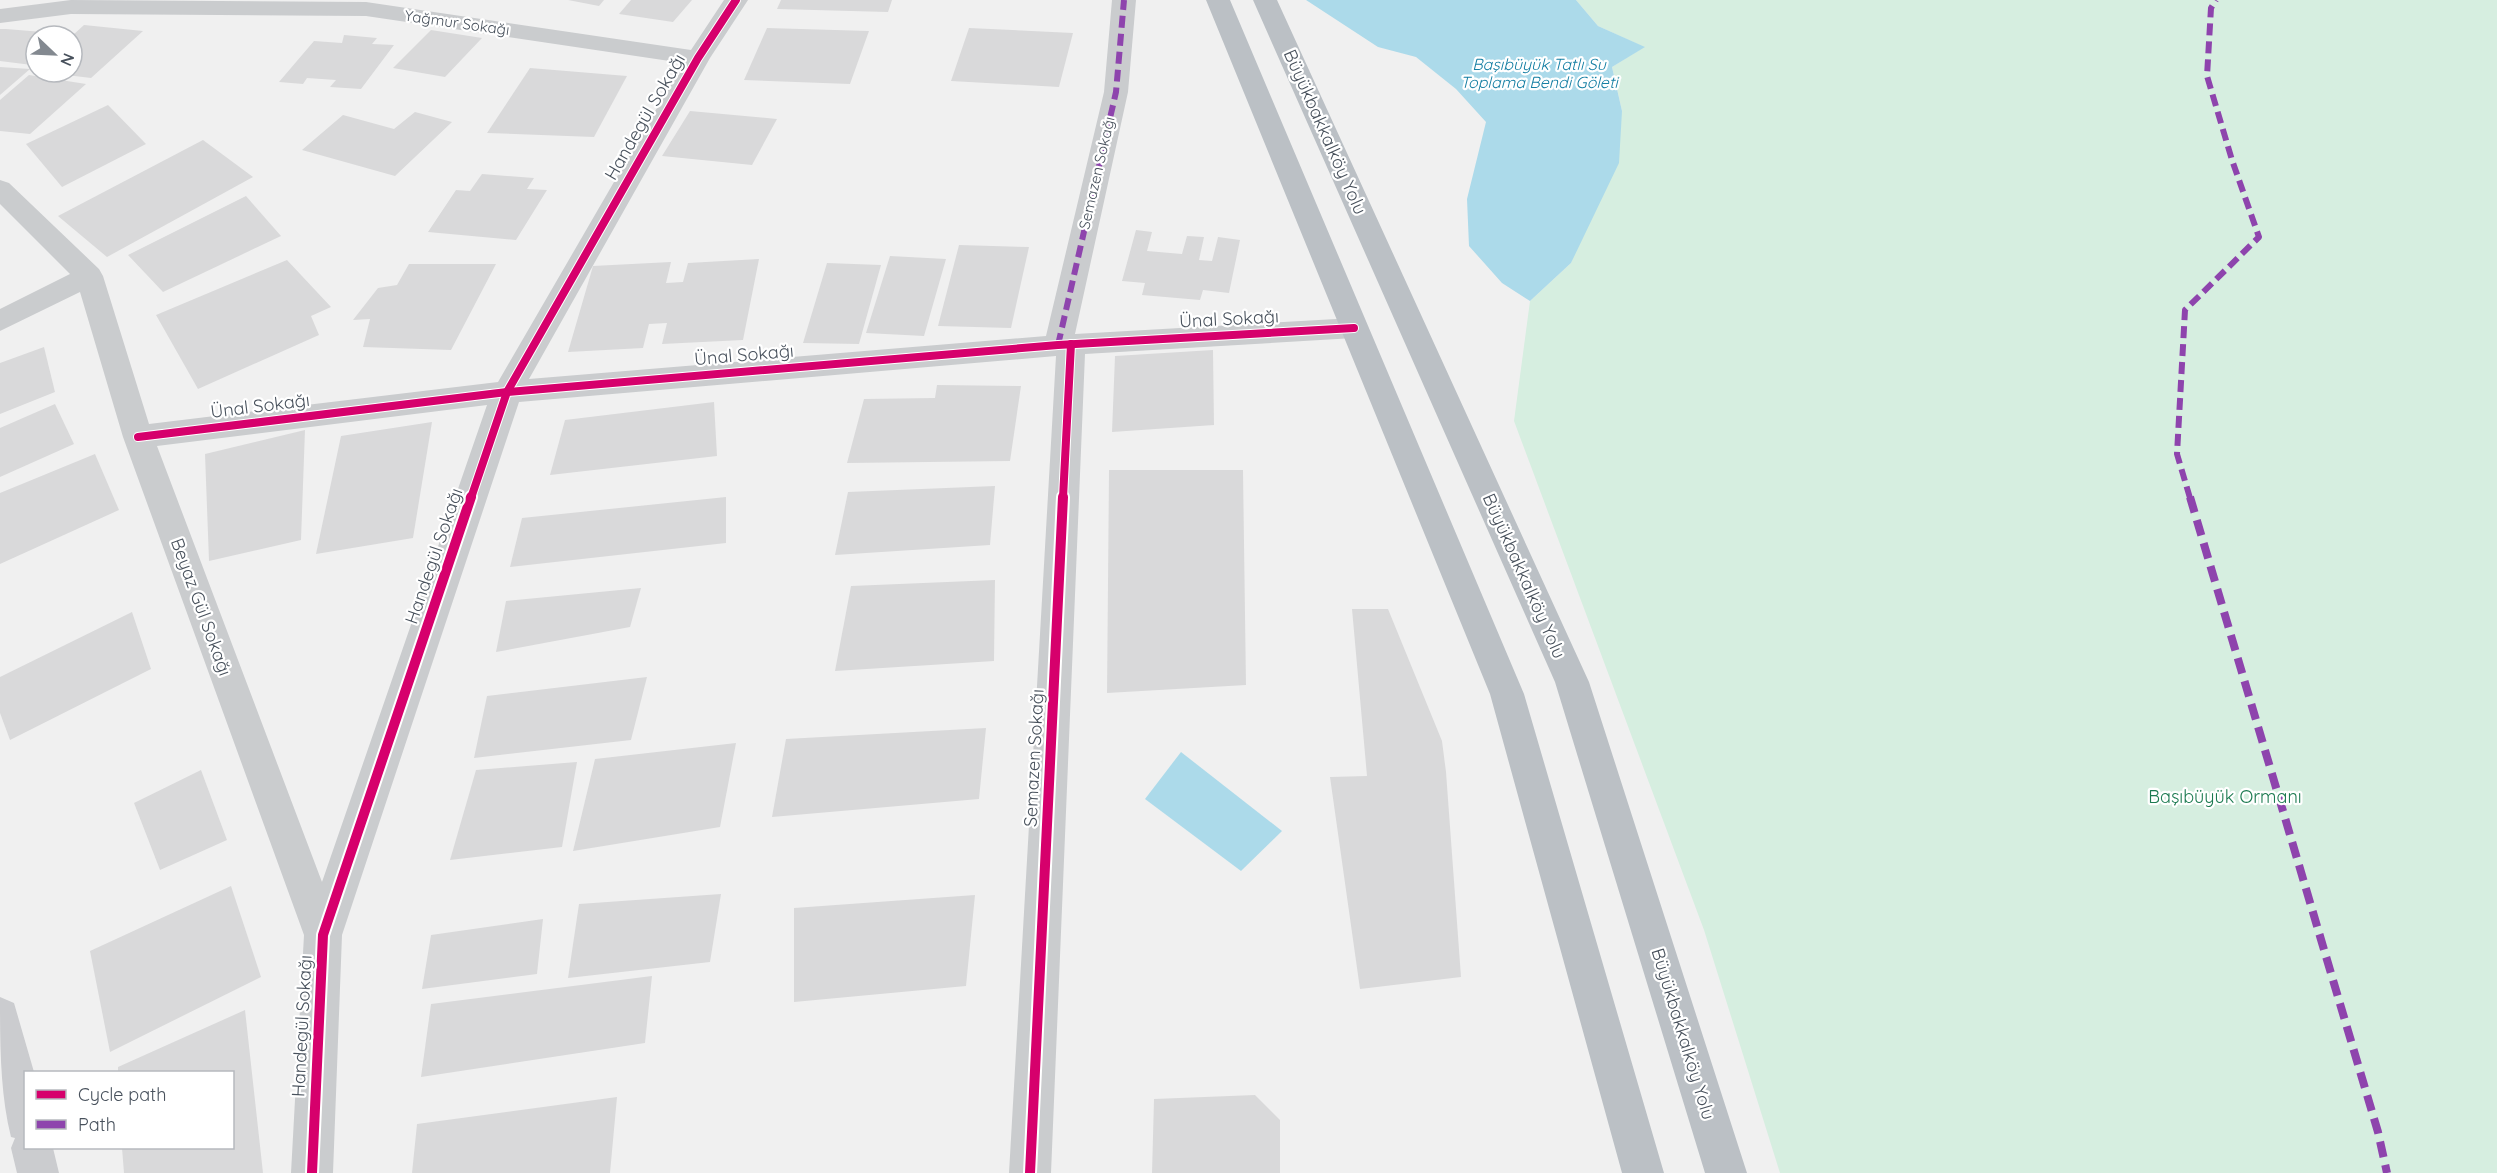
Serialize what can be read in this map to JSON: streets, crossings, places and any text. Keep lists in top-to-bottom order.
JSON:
{
  "streets": {
    "highway": ["Büyükbakkalköy Yolu"],
    "street": [
      "Yağmur Sokağı",
      "Handegül Sokağı",
      "Semazen Sokağı",
      "Ünal Sokağı",
      "Beyaz Gül Sokağı"
    ]
  },
  "crossings": [
    ["Yağmur Sokağı", "Handegül Sokağı"],
    ["Handegül Sokağı", "Ünal Sokağı"],
    ["Handegül Sokağı", "Beyaz Gül Sokağı"],
    ["Semazen Sokağı", "Ünal Sokağı"],
    ["Ünal Sokağı", "Beyaz Gül Sokağı"]
  ],
  "water": ["Başıbüyük Tatlı Su Toplama Bendi Göleti"],
  "parks": ["Başıbüyük Ormanı"],
  "legend": ["Cycle path", "Path"],
  "north": "bottom right"
}
